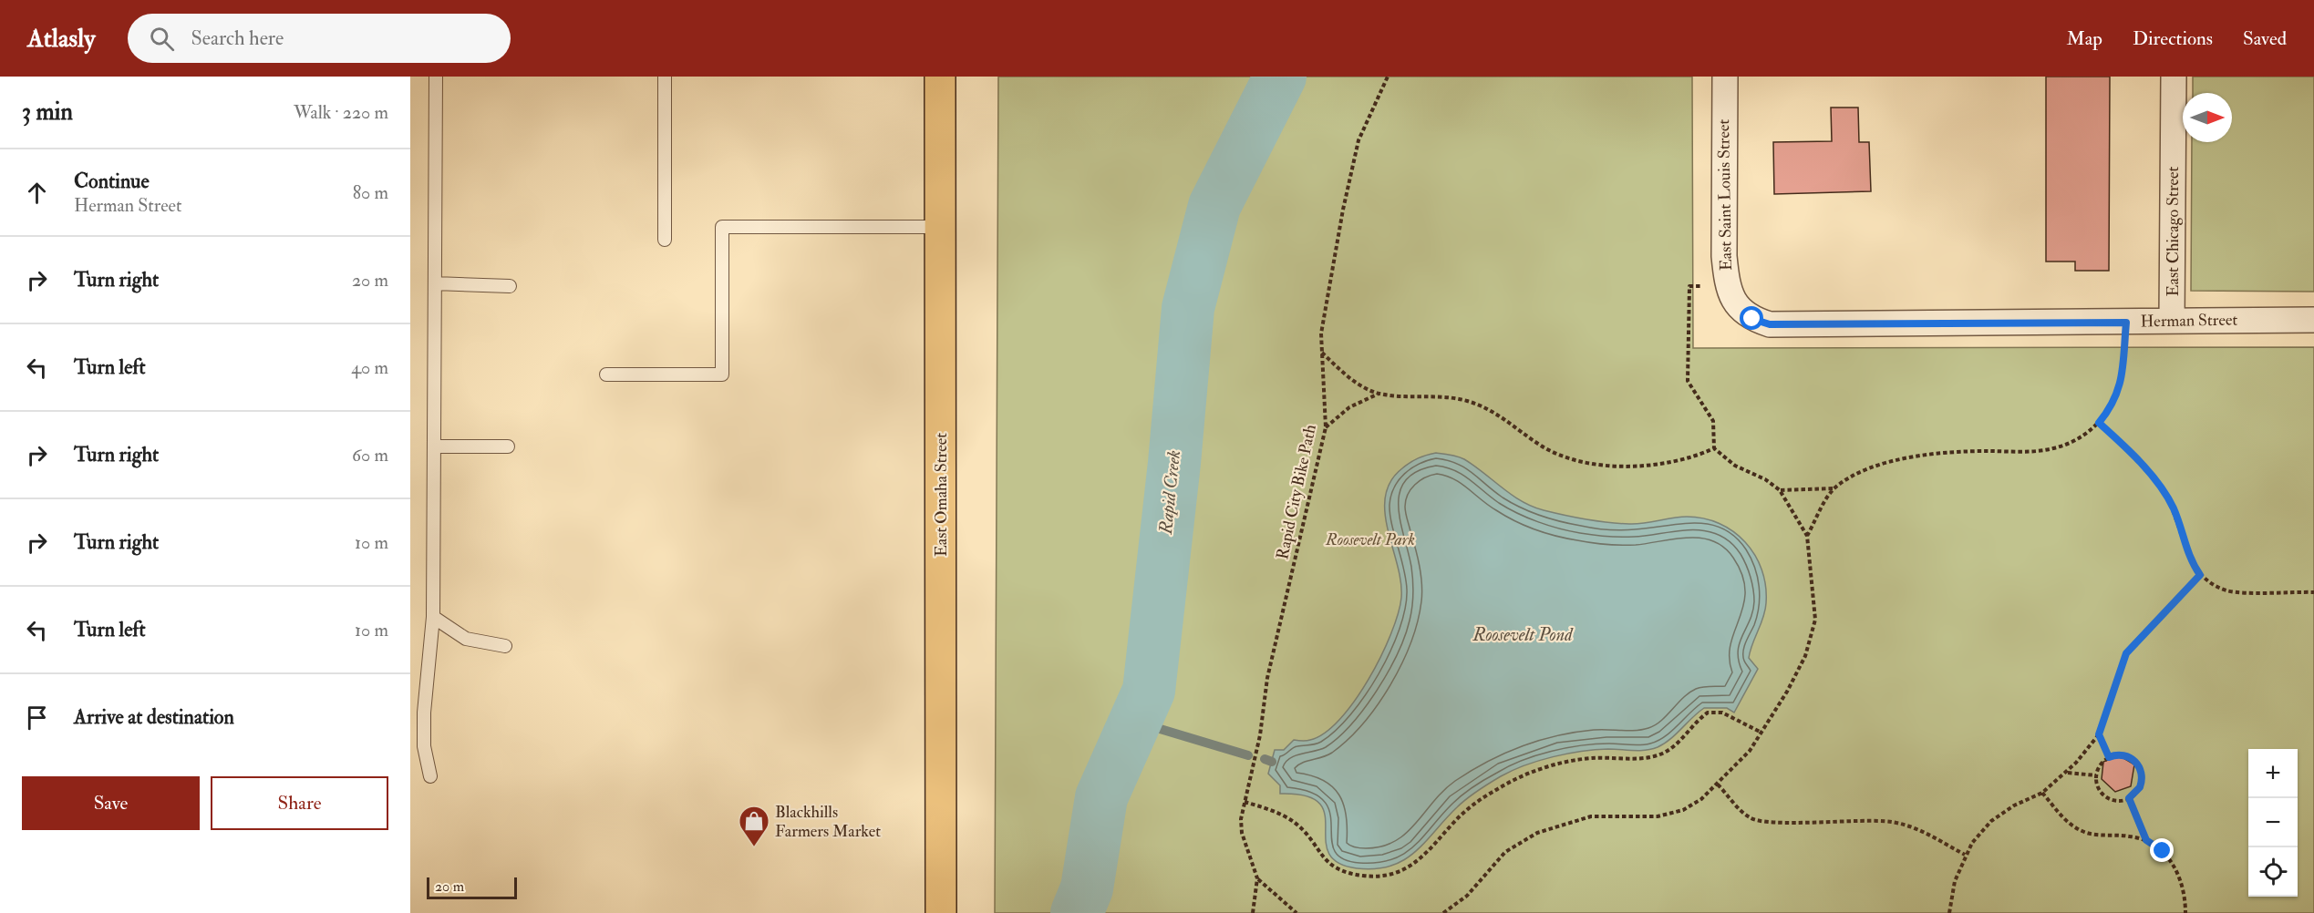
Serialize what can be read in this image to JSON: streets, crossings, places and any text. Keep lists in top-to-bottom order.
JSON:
{
  "streets": {
    "main road": ["East Omaha Street"],
    "street": ["East Saint Louis Street", "East Chicago Street", "Herman Street"],
    "path": ["Rapid City Bike Path"]
  },
  "crossings": [
    ["East Saint Louis Street", "Herman Street"],
    ["East Chicago Street", "Herman Street"]
  ],
  "water": ["Rapid Creek", "Roosevelt Pond"],
  "parks": ["Roosevelt Park"],
  "places": {
    "shop": ["Blackhills Farmers Market"]
  },
  "scale_bar": "20 m",
  "north": "right",
  "page": {
    "header": "Atlasly",
    "search": "Search here",
    "nav": ["Map", "Directions", "Saved"],
    "heading": ["3 min", "Walk · 220 m"],
    "list": [
      ["Continue", "Herman Street", "80 m"],
      ["Turn right", "20 m"],
      ["Turn left", "40 m"],
      ["Turn right", "60 m"],
      ["Turn right", "10 m"],
      ["Turn left", "10 m"],
      "Arrive at destination"
    ],
    "map_buttons": ["+", "−"],
    "buttons": ["Save", "Share"],
    "scale": "20 m"
  }
}
